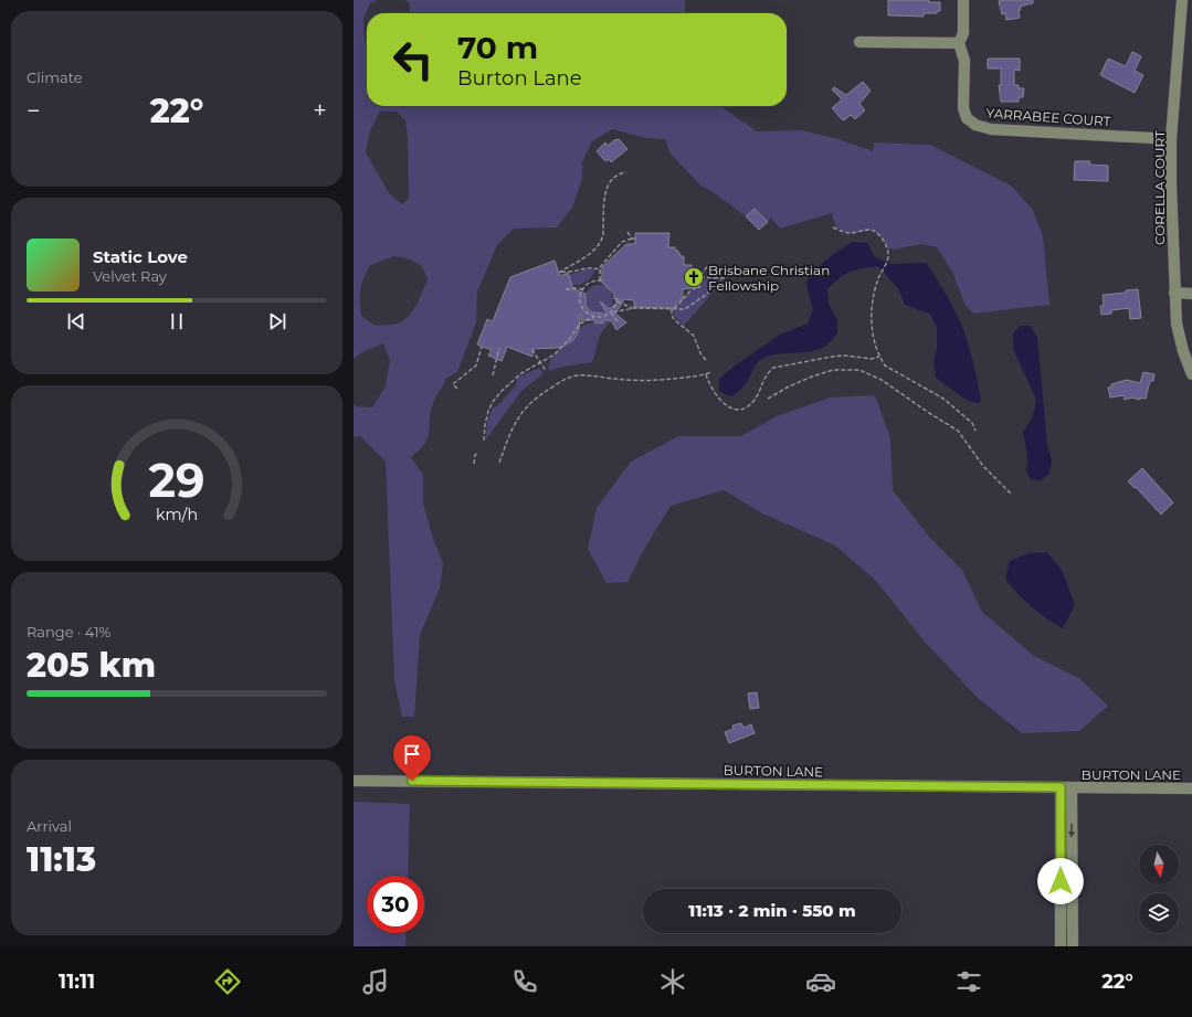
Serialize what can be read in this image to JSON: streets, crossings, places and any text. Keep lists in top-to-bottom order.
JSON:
{
  "streets": {
    "street": ["YARRABEE COURT", "CORELLA COURT", "BURTON LANE"]
  },
  "crossings": [
    ["YARRABEE COURT", "CORELLA COURT"]
  ],
  "places": {
    "church": ["Brisbane Christian Fellowship"]
  },
  "north": "bottom",
  "page": {
    "tile": [
      "Climate",
      ["Range · 41%", "205 km"],
      ["Arrival", "11:13"]
    ],
    "turn": ["70 m", "Burton Lane"],
    "heat": ["−", "22°", "+"],
    "song": ["Static Love", "Velvet Ray"],
    "limit": "30",
    "trip": "11:13 · 2 min · 550 m",
    "tabs": ["11:11", "22°"],
    "gauge": ["29", "km/h"]
  }
}
